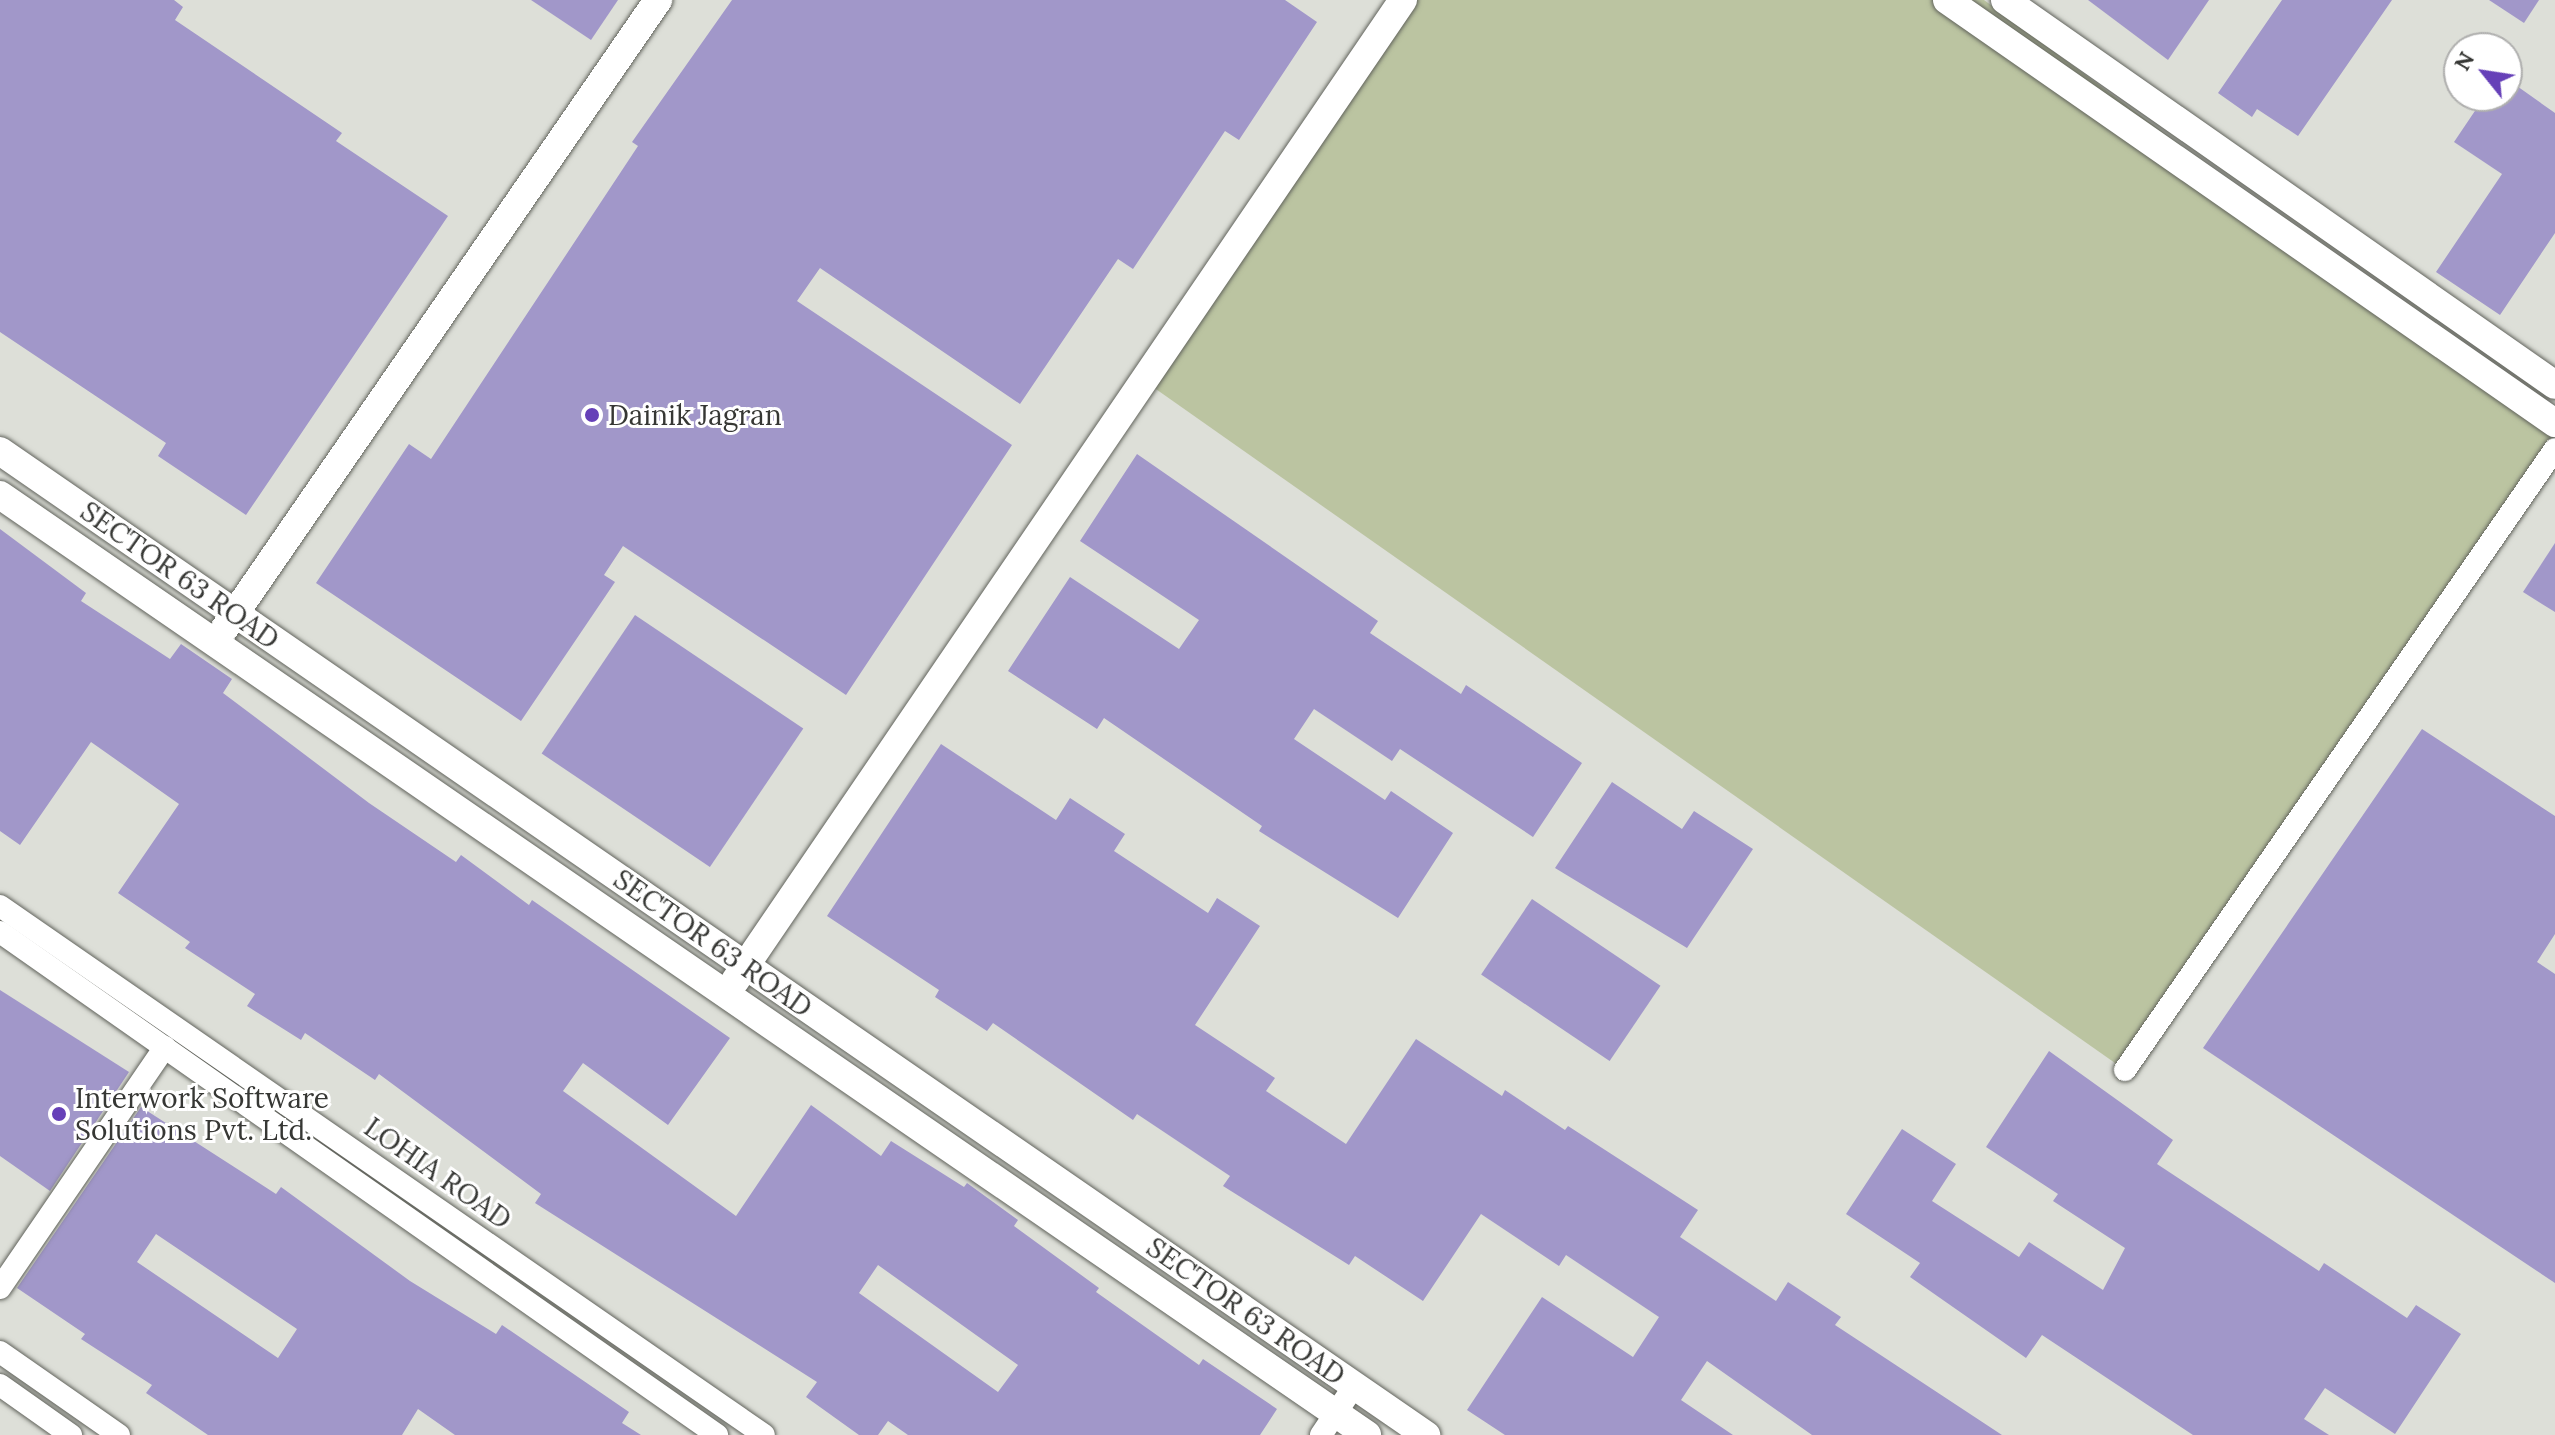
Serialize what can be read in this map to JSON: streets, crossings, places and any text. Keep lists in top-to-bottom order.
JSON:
{
  "streets": {
    "street": ["SECTOR 63 ROAD", "LOHIA ROAD"]
  },
  "places": ["Dainik Jagran", "Interwork Software Solutions Pvt. Ltd."],
  "north": "top left"
}
